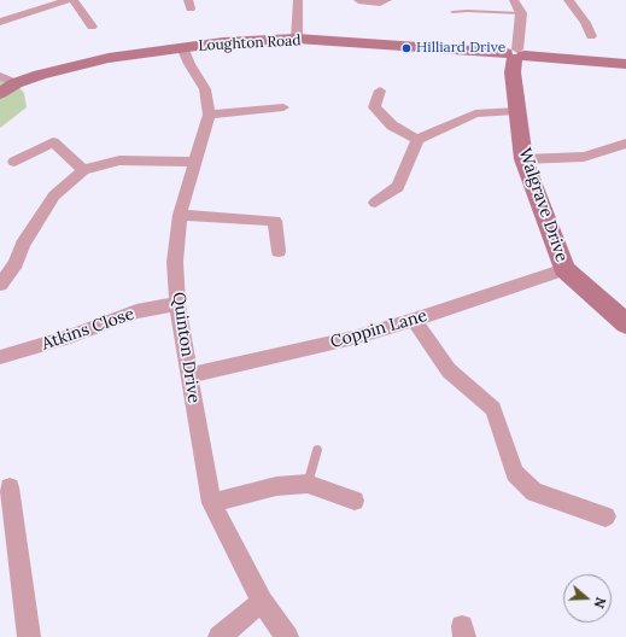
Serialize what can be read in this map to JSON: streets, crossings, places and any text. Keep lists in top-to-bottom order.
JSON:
{
  "streets": {
    "street": [
      "Loughton Road",
      "Walgrave Drive",
      "Atkins Close",
      "Coppin Lane",
      "Quinton Drive"
    ]
  },
  "crossings": [
    ["Loughton Road", "Walgrave Drive"],
    ["Loughton Road", "Quinton Drive"],
    ["Walgrave Drive", "Coppin Lane"],
    ["Atkins Close", "Quinton Drive"],
    ["Coppin Lane", "Quinton Drive"]
  ],
  "places": ["Hilliard Drive"],
  "north": "right"
}
